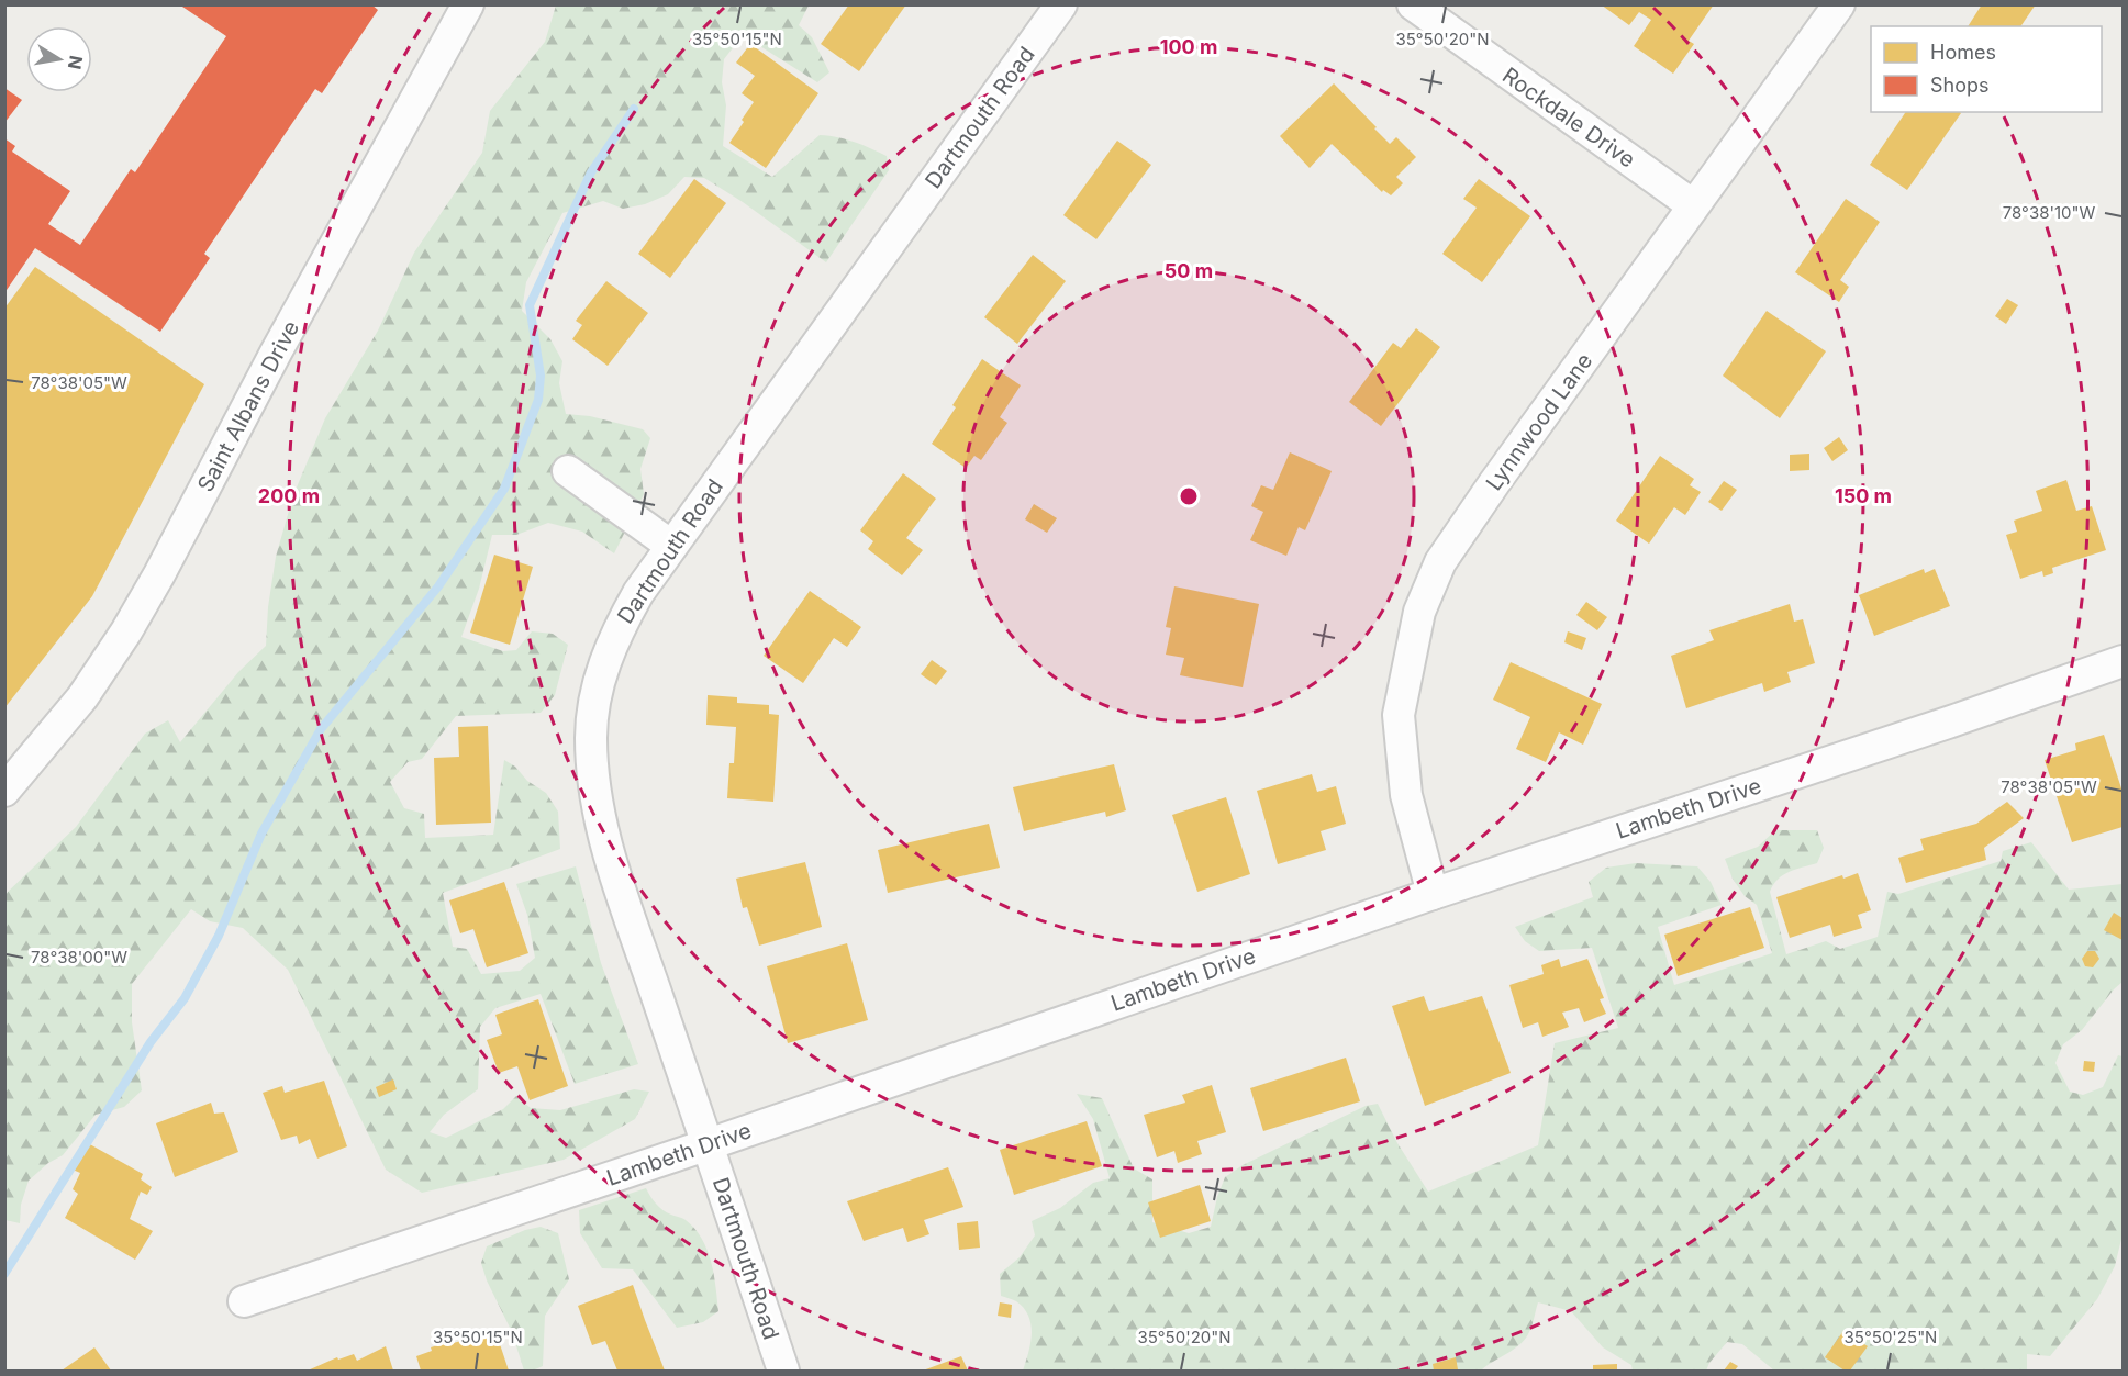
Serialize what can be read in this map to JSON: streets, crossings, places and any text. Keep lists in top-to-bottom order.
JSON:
{
  "streets": {
    "street": [
      "Dartmouth Road",
      "Rockdale Drive",
      "Saint Albans Drive",
      "Lynnwood Lane",
      "Lambeth Drive"
    ]
  },
  "crossings": [
    ["Dartmouth Road", "Lambeth Drive"],
    ["Rockdale Drive", "Lynnwood Lane"],
    ["Lynnwood Lane", "Lambeth Drive"]
  ],
  "legend": ["Homes", "Shops"],
  "north": "right",
  "coordinates": [
    "35°50'15\"N",
    "35°50'20\"N",
    "78°38'10\"W",
    "78°38'05\"W",
    "78°38'00\"W",
    "35°50'25\"N"
  ],
  "rings": [
    "100 m",
    "50 m",
    "150 m",
    "200 m"
  ]
}
